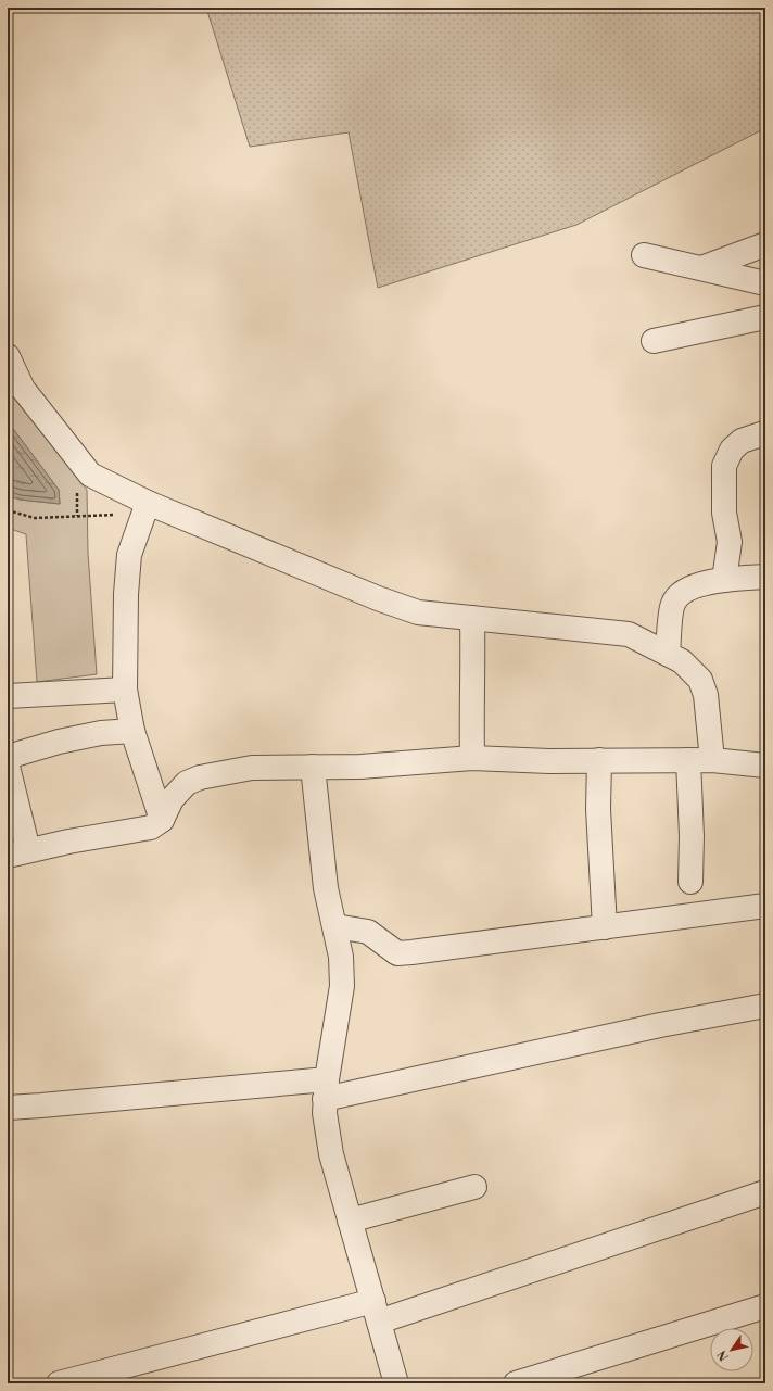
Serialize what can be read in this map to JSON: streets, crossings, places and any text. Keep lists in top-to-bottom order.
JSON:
{
  "north": "bottom left"
}
